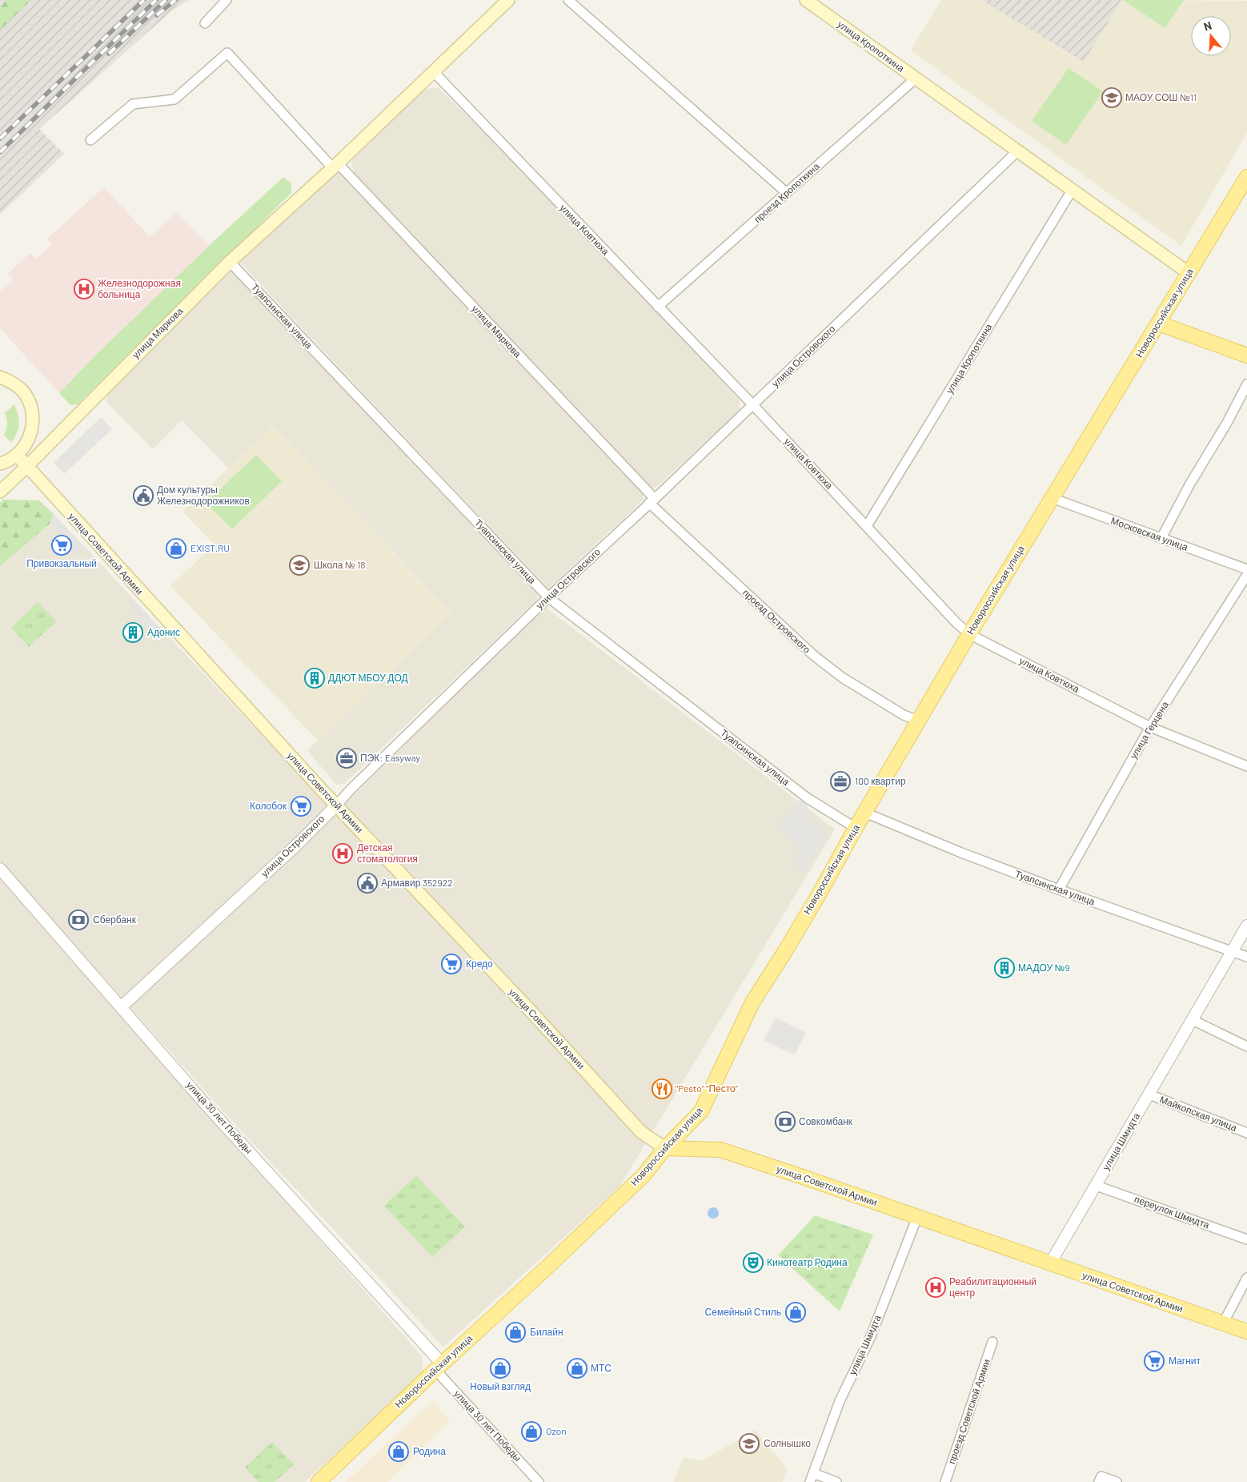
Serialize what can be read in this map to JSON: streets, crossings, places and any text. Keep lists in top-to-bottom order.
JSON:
{
  "streets": {
    "main road": [
      "улица Кропоткина",
      "Новороссийская улица",
      "улица Маркова",
      "улица Советской Армии"
    ],
    "street": [
      "проезд Кропоткина",
      "улица Ковтюха",
      "Туапсинская улица",
      "улица Островского",
      "Московская улица",
      "проезд Островского",
      "улица Герцена",
      "Майкопская улица",
      "улица 30 лет Победы",
      "улица Шмидта",
      "переулок Шмидта",
      "проезд Советской Армии"
    ]
  },
  "crossings": [
    ["улица Кропоткина", "проезд Кропоткина"],
    ["улица Кропоткина", "улица Ковтюха"],
    ["улица Кропоткина", "Новороссийская улица"],
    ["улица Кропоткина", "улица Островского"],
    ["проезд Кропоткина", "улица Ковтюха"],
    ["улица Ковтюха", "Новороссийская улица"],
    ["улица Ковтюха", "улица Маркова"],
    ["улица Ковтюха", "улица Островского"],
    ["улица Ковтюха", "улица Герцена"],
    ["Новороссийская улица", "Туапсинская улица"],
    ["Новороссийская улица", "Московская улица"],
    ["Новороссийская улица", "улица Советской Армии"],
    ["Новороссийская улица", "проезд Островского"],
    ["Новороссийская улица", "улица 30 лет Победы"],
    ["Туапсинская улица", "улица Маркова"],
    ["Туапсинская улица", "улица Островского"],
    ["Туапсинская улица", "улица Герцена"],
    ["Туапсинская улица", "улица Шмидта"],
    ["улица Маркова", "улица Островского"],
    ["улица Маркова", "улица Советской Армии"],
    ["улица Маркова", "проезд Островского"],
    ["улица Островского", "улица Советской Армии"],
    ["улица Островского", "проезд Островского"],
    ["улица Островского", "улица 30 лет Победы"],
    ["улица Советской Армии", "улица Шмидта"],
    ["Майкопская улица", "улица Шмидта"],
    ["улица Шмидта", "переулок Шмидта"]
  ],
  "places": {
    "school or university": ["МАОУ СОШ №11", "Школа № 18", "Солнышко"],
    "hospital": ["Железнодорожная больница", "Детская стоматология", "Реабилитационный центр"],
    "public building": ["Дом культуры Железнодорожников", "Армавир 352922"],
    "supermarket": [
      "Привокзальный",
      "Колобок",
      "Кредо",
      "Магнит"
    ],
    "shop": [
      "EXIST.RU",
      "Семейный Стиль",
      "Билайн",
      "Новый взгляд",
      "МТС",
      "Ozon",
      "Родина"
    ],
    "building": ["Адонис", "ДДЮТ МБОУ ДОД", "МАДОУ №9"],
    "office": ["ПЭК: Easyway", "100 квартир"],
    "bank": ["Сбербанк", "Совкомбанк"],
    "restaurant": ["\"Pesto\" \"Песто\""],
    "theatre": ["Кинотеатр Родина"]
  },
  "north": "top"
}
